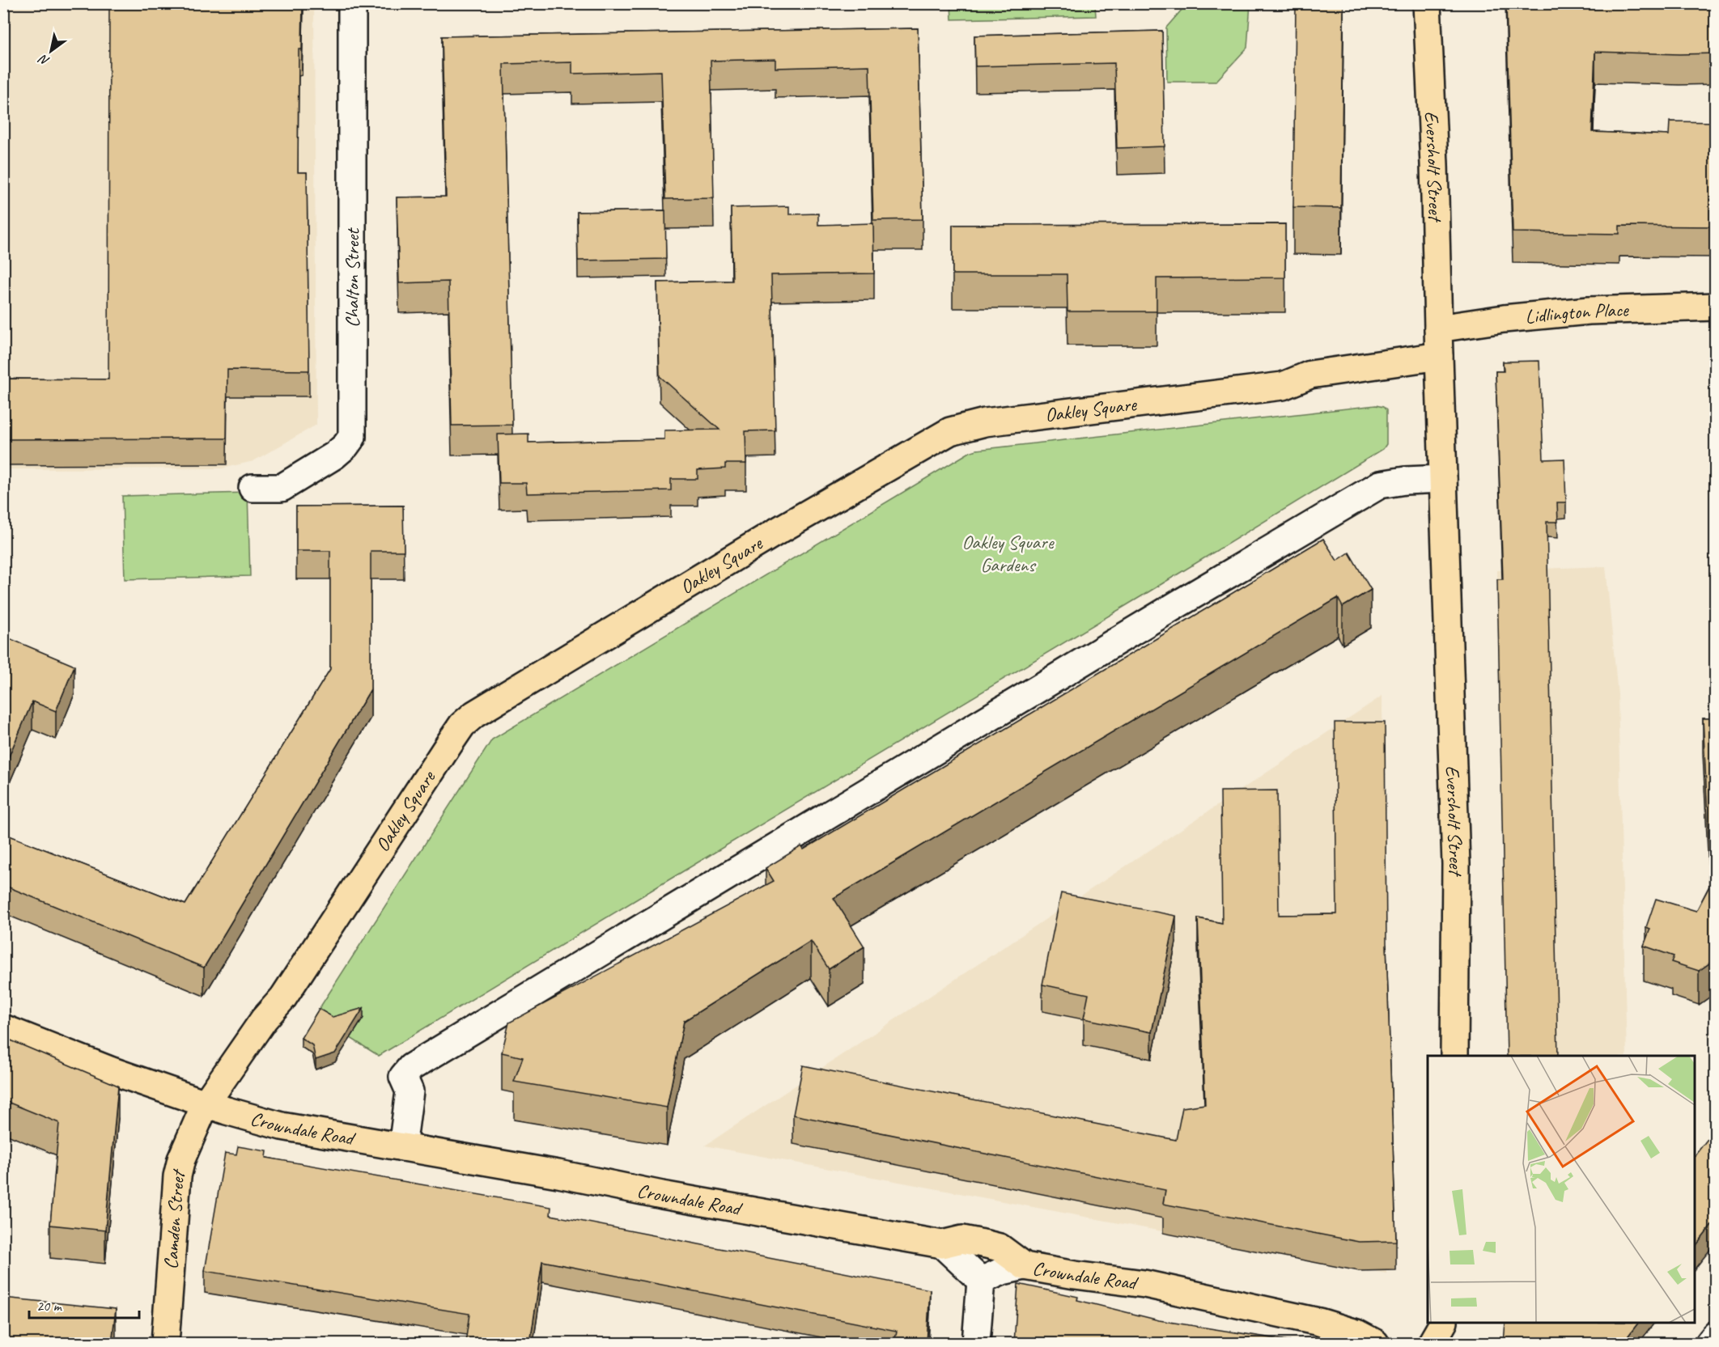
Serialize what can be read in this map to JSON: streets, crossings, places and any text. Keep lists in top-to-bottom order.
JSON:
{
  "streets": {
    "main road": [
      "Eversholt Street",
      "Lidlington Place",
      "Oakley Square",
      "Crowndale Road",
      "Camden Street"
    ],
    "street": ["Chalton Street"]
  },
  "crossings": [
    ["Eversholt Street", "Lidlington Place"],
    ["Oakley Square", "Crowndale Road"],
    ["Oakley Square", "Camden Street"],
    ["Crowndale Road", "Camden Street"]
  ],
  "parks": ["Oakley Square Gardens"],
  "scale_bar": "20 m",
  "north": "bottom left"
}
